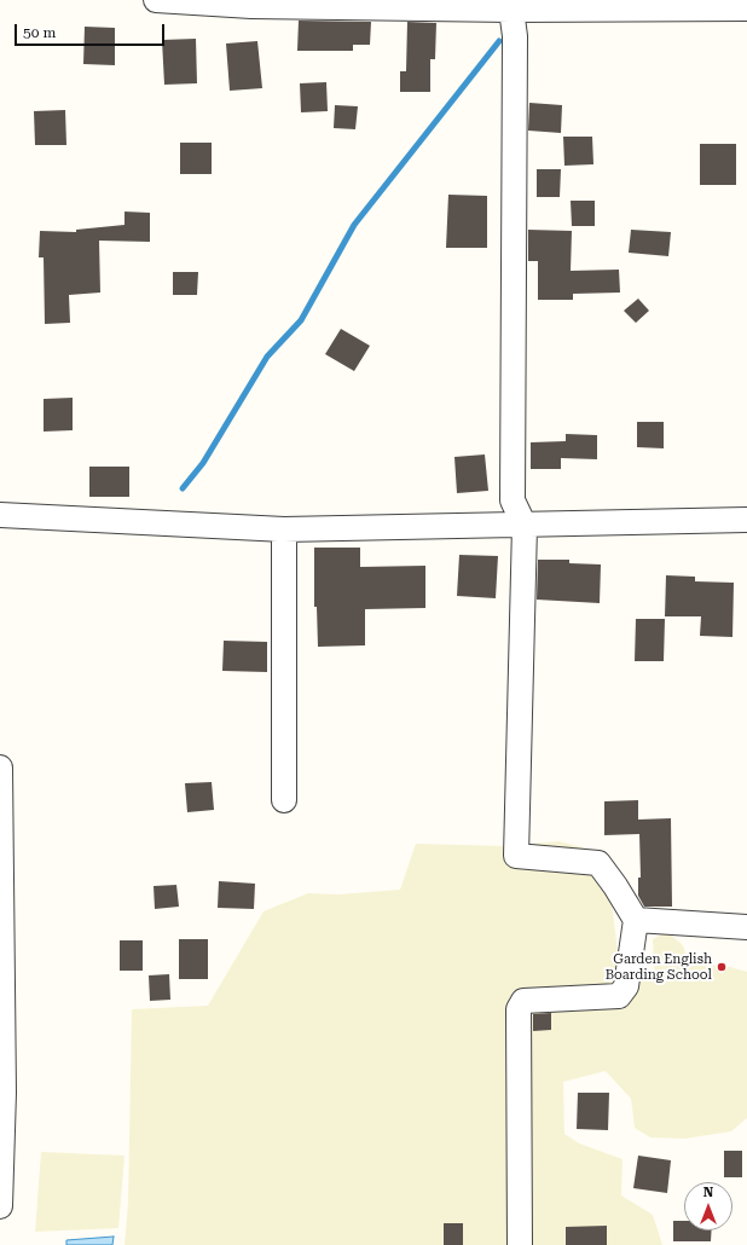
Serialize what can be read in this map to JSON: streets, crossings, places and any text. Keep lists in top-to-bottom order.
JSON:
{
  "places": ["Garden English Boarding School"],
  "scale_bar": "50 m",
  "north": "top"
}
